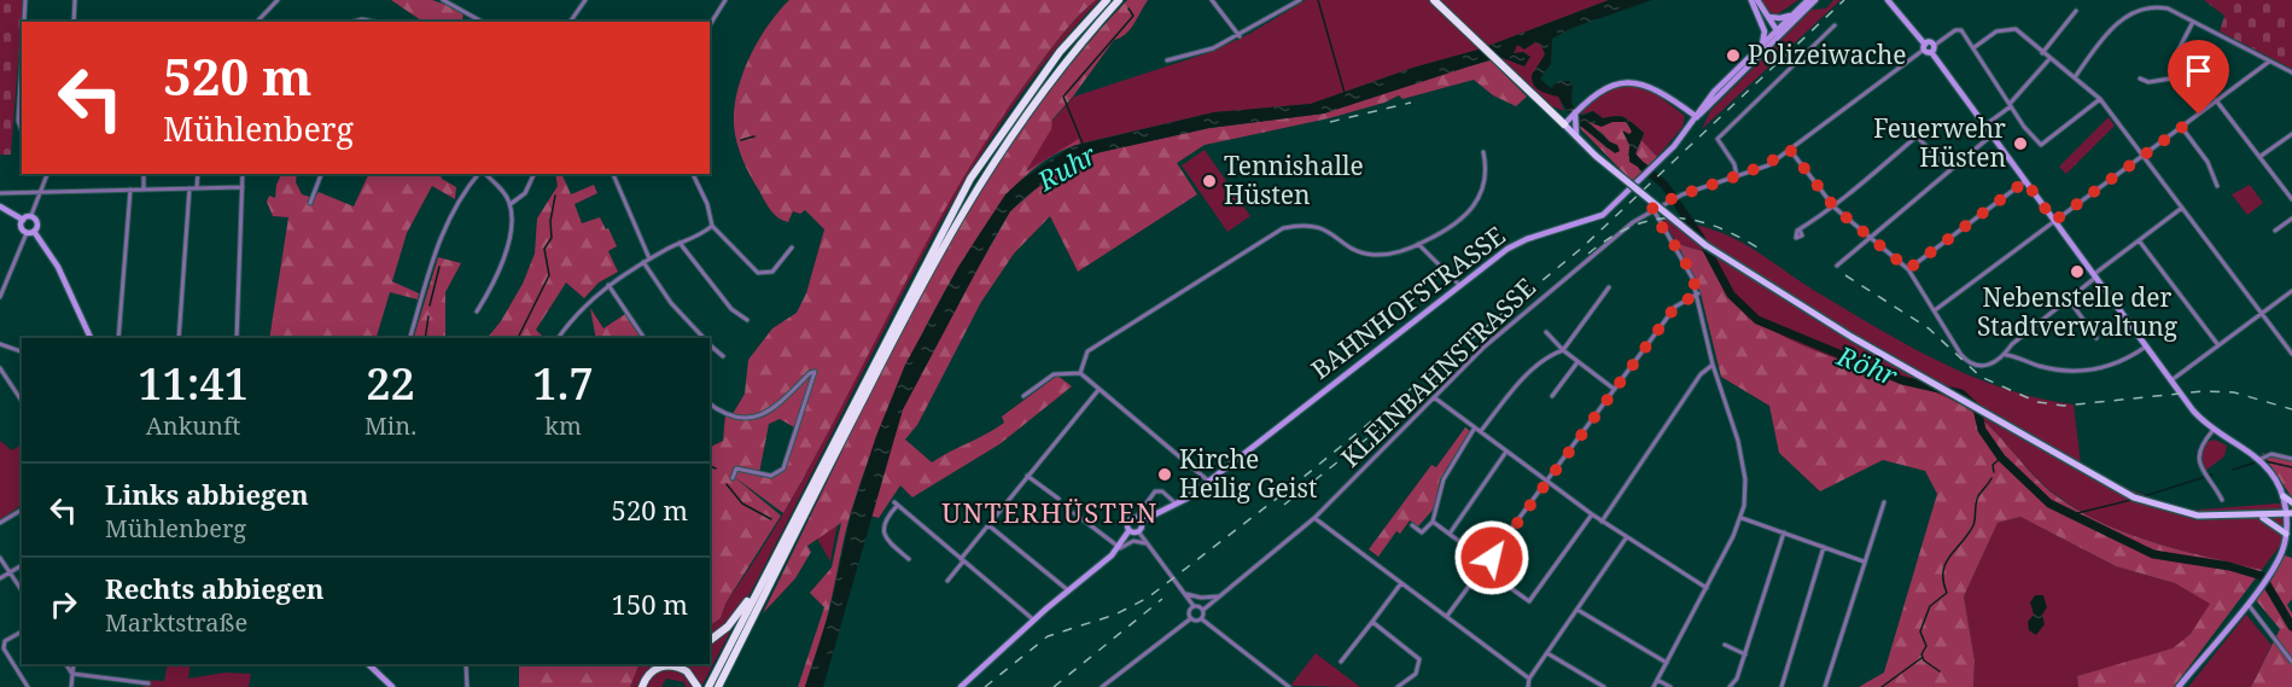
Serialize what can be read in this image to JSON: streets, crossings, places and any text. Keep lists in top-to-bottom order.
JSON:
{
  "streets": {
    "street": ["BAHNHOFSTRASSE", "KLEINBAHNSTRASSE"]
  },
  "districts": ["UNTERHÜSTEN"],
  "water": ["Ruhr", "Röhr"],
  "places": [
    "Polizeiwache",
    "Feuerwehr Hüsten",
    "Tennishalle Hüsten",
    "Nebenstelle der Stadtverwaltung",
    "Kirche Heilig Geist"
  ],
  "page": {
    "turn": ["520 m", "Mühlenberg"],
    "eta": [
      "11:41",
      "Ankunft",
      "22",
      "Min.",
      "1.7",
      "km"
    ],
    "list": [
      {
        "name": "Links abbiegen",
        "note": "Mühlenberg",
        "value": "520 m"
      },
      {
        "name": "Rechts abbiegen",
        "note": "Marktstraße",
        "value": "150 m"
      }
    ]
  }
}
